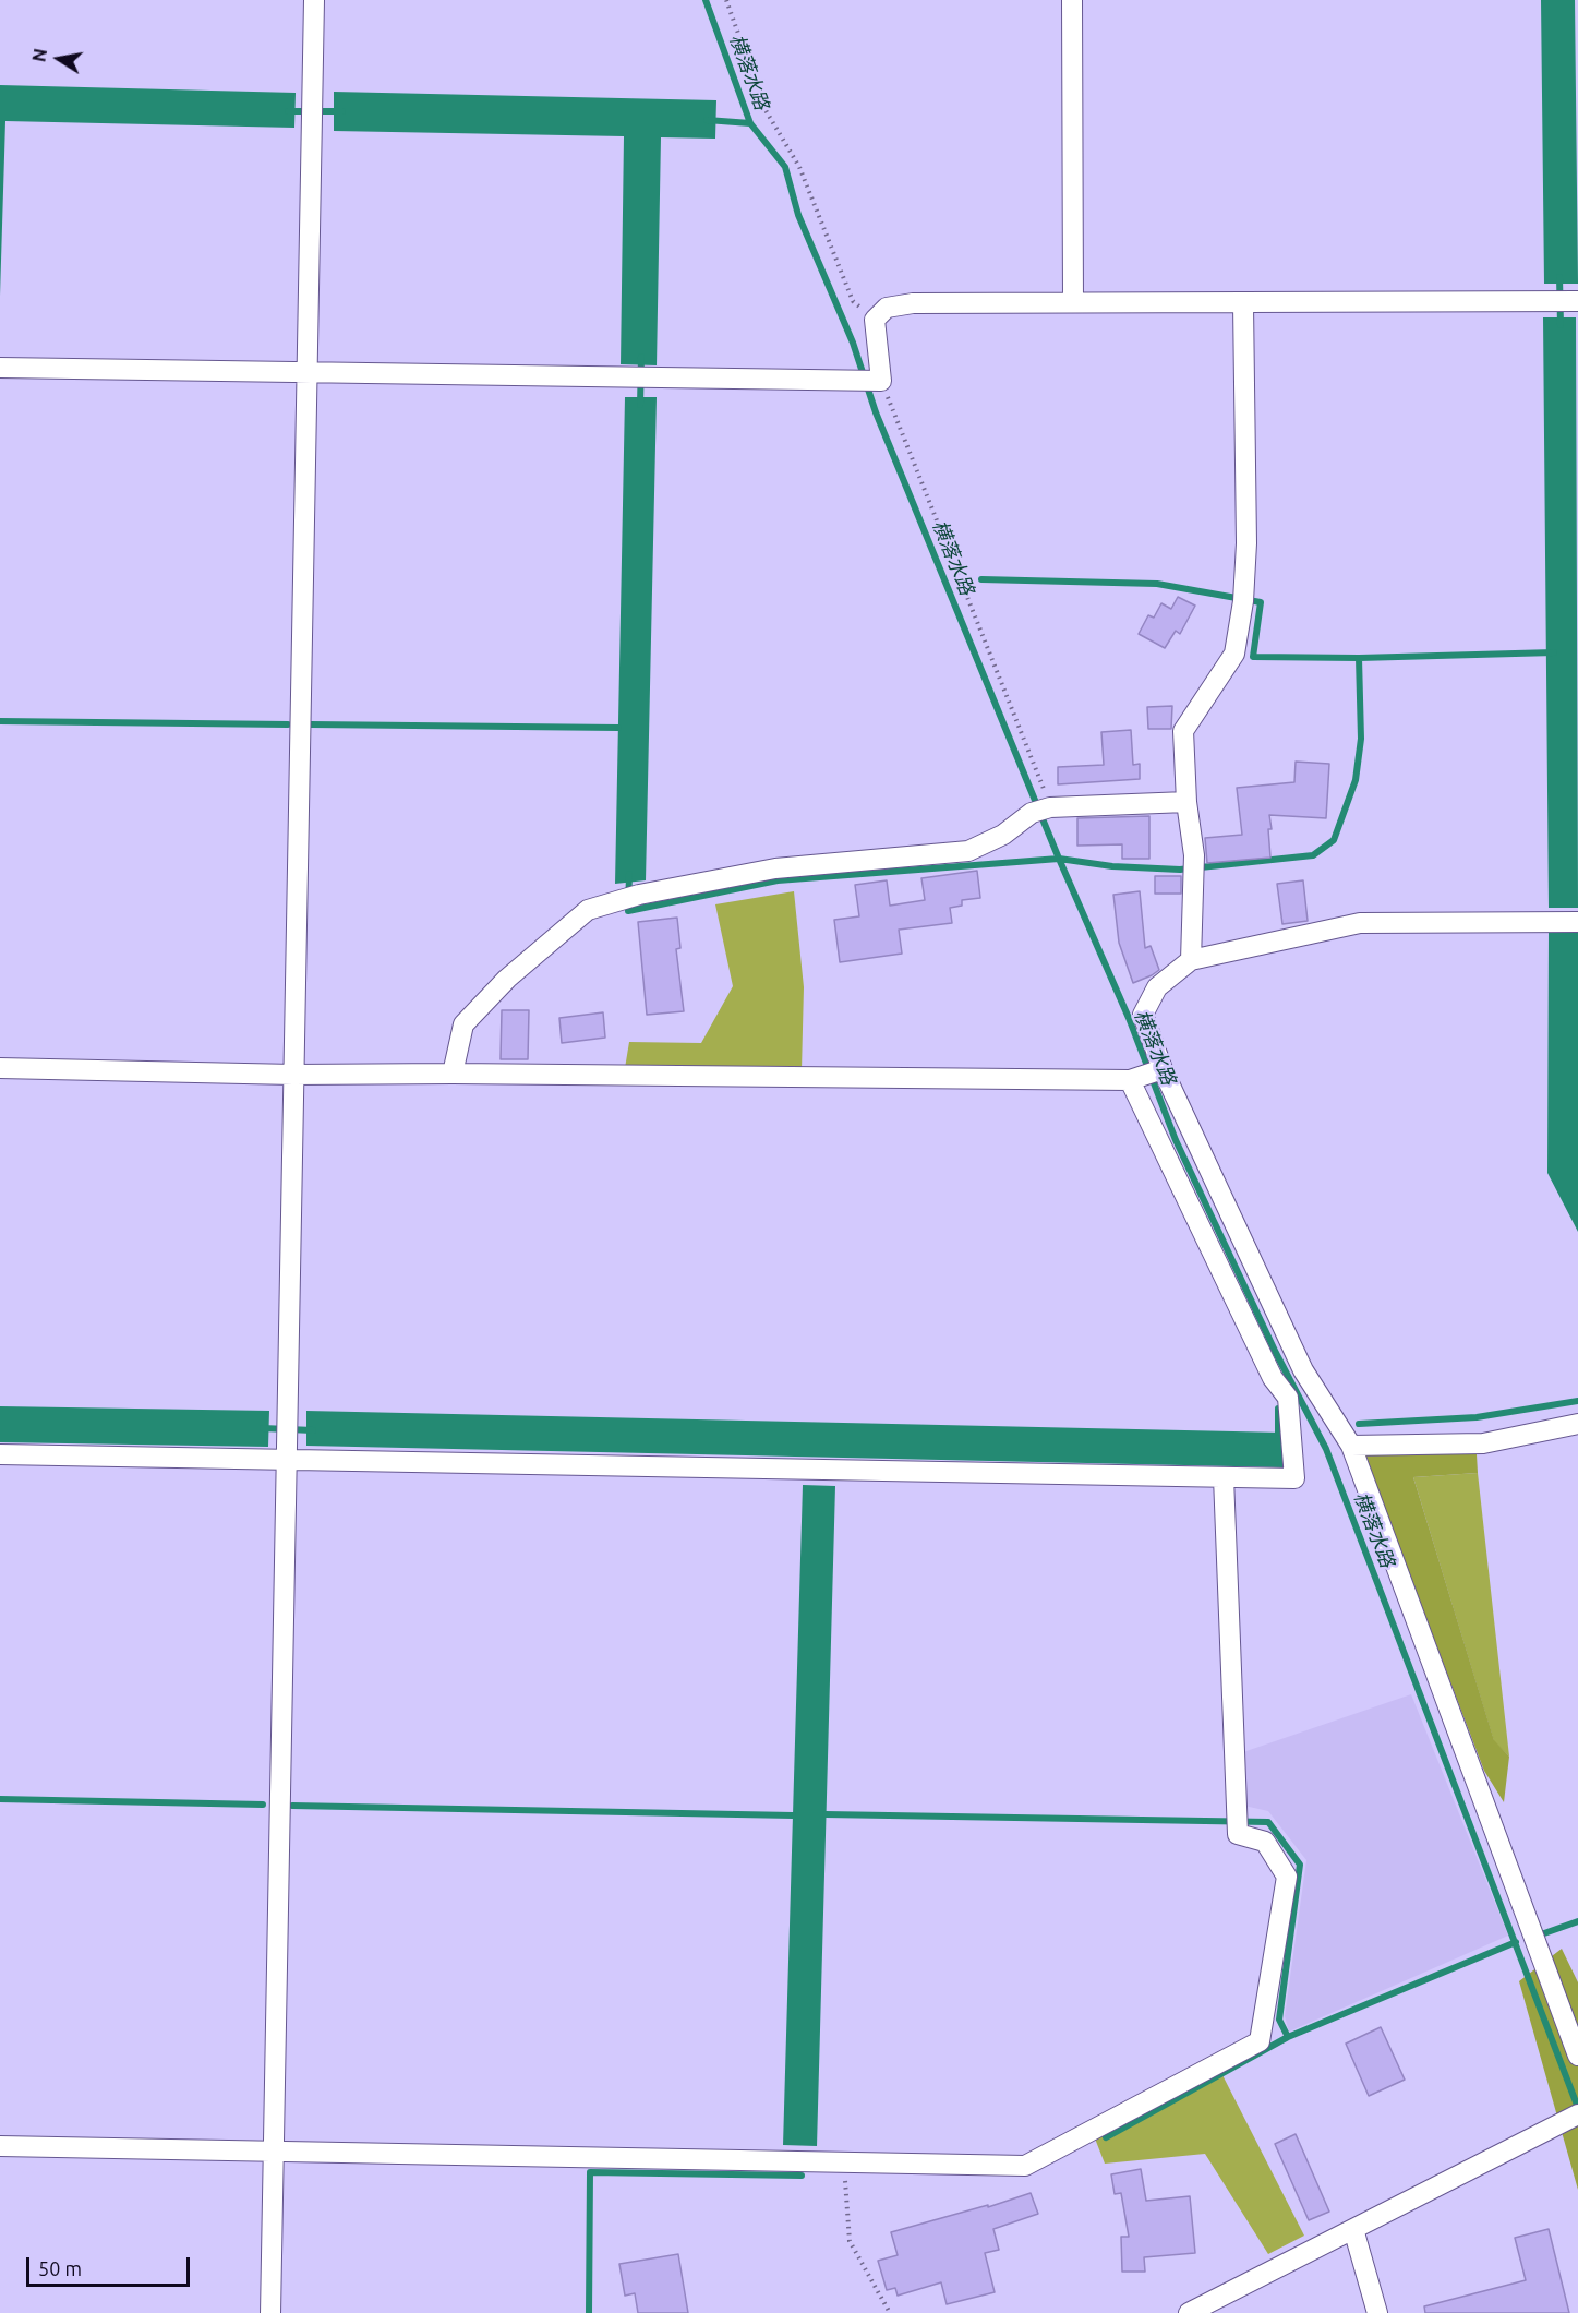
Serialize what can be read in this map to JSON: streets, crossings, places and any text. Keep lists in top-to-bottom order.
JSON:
{
  "water": ["横落水路"],
  "scale_bar": "50 m",
  "north": "left"
}
